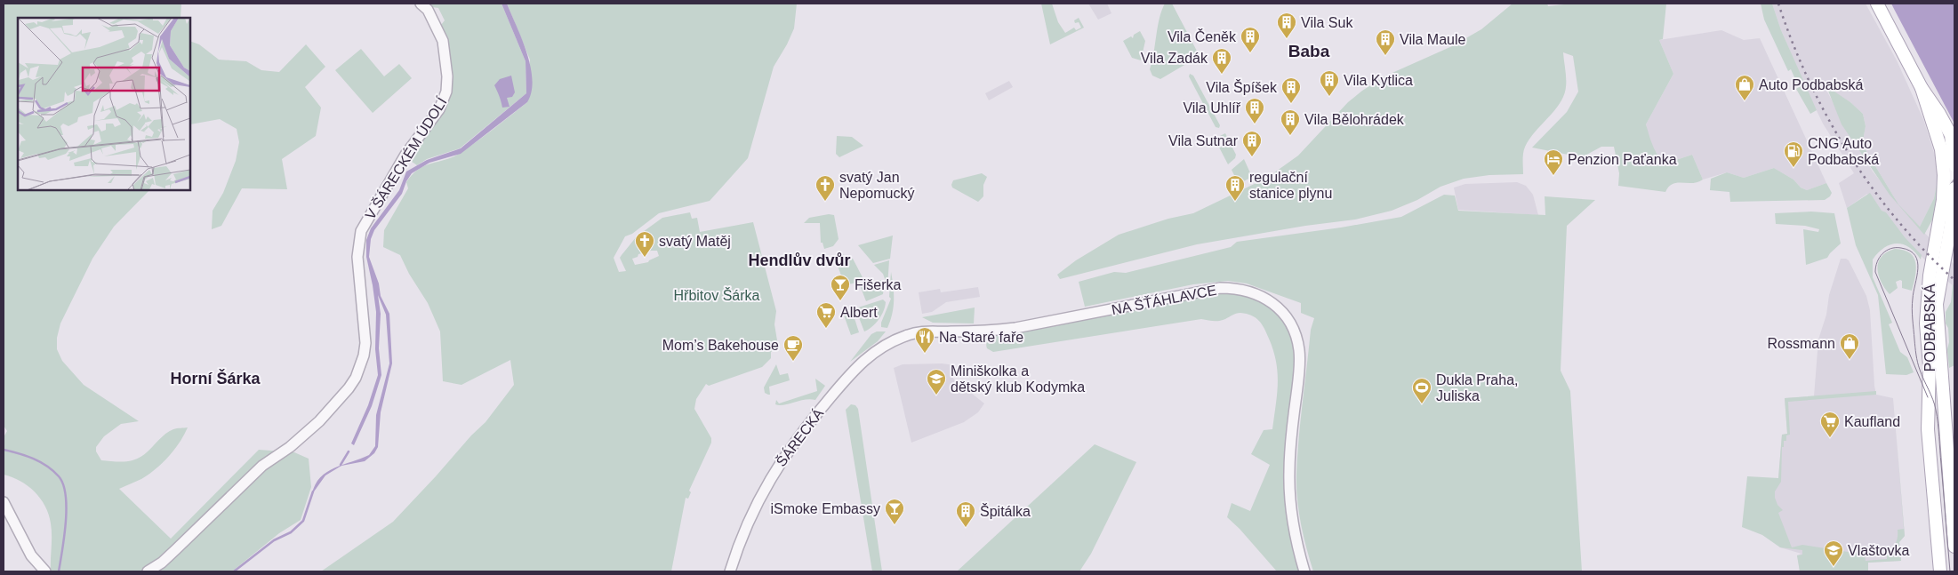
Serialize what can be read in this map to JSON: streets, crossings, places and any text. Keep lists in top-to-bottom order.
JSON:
{
  "streets": {
    "main road": ["PODBABSKÁ"],
    "street": ["V ŠÁRECKÉM ÚDOLÍ", "NA ŠŤÁHLAVCE", "ŠÁRECKÁ"]
  },
  "crossings": [
    ["NA ŠŤÁHLAVCE", "ŠÁRECKÁ"]
  ],
  "districts": ["Baba", "Hendlův dvůr", "Horní Šárka"],
  "parks": ["Hřbitov Šárka"],
  "places": {
    "building": [
      "Vila Suk",
      "Vila Čeněk",
      "Vila Maule",
      "Vila Zadák",
      "Vila Kytlica",
      "Vila Špíšek",
      "Vila Uhlíř",
      "Vila Bělohrádek",
      "Vila Sutnar",
      "regulační stanice plynu",
      "Špitálka"
    ],
    "shop": ["Auto Podbabská", "Rossmann"],
    "fuel station": ["CNG Auto Podbabská"],
    "hotel": ["Penzion Paťanka"],
    "church": ["svatý Jan Nepomucký", "svatý Matěj"],
    "bar": ["Fišerka", "iSmoke Embassy"],
    "supermarket": ["Albert", "Kaufland"],
    "restaurant": ["Na Staré faře"],
    "cafe": ["Mom’s Bakehouse"],
    "school or university": ["Miniškolka a dětský klub Kodymka", "Vlaštovka"],
    "sports": ["Dukla Praha, Juliska"]
  }
}
